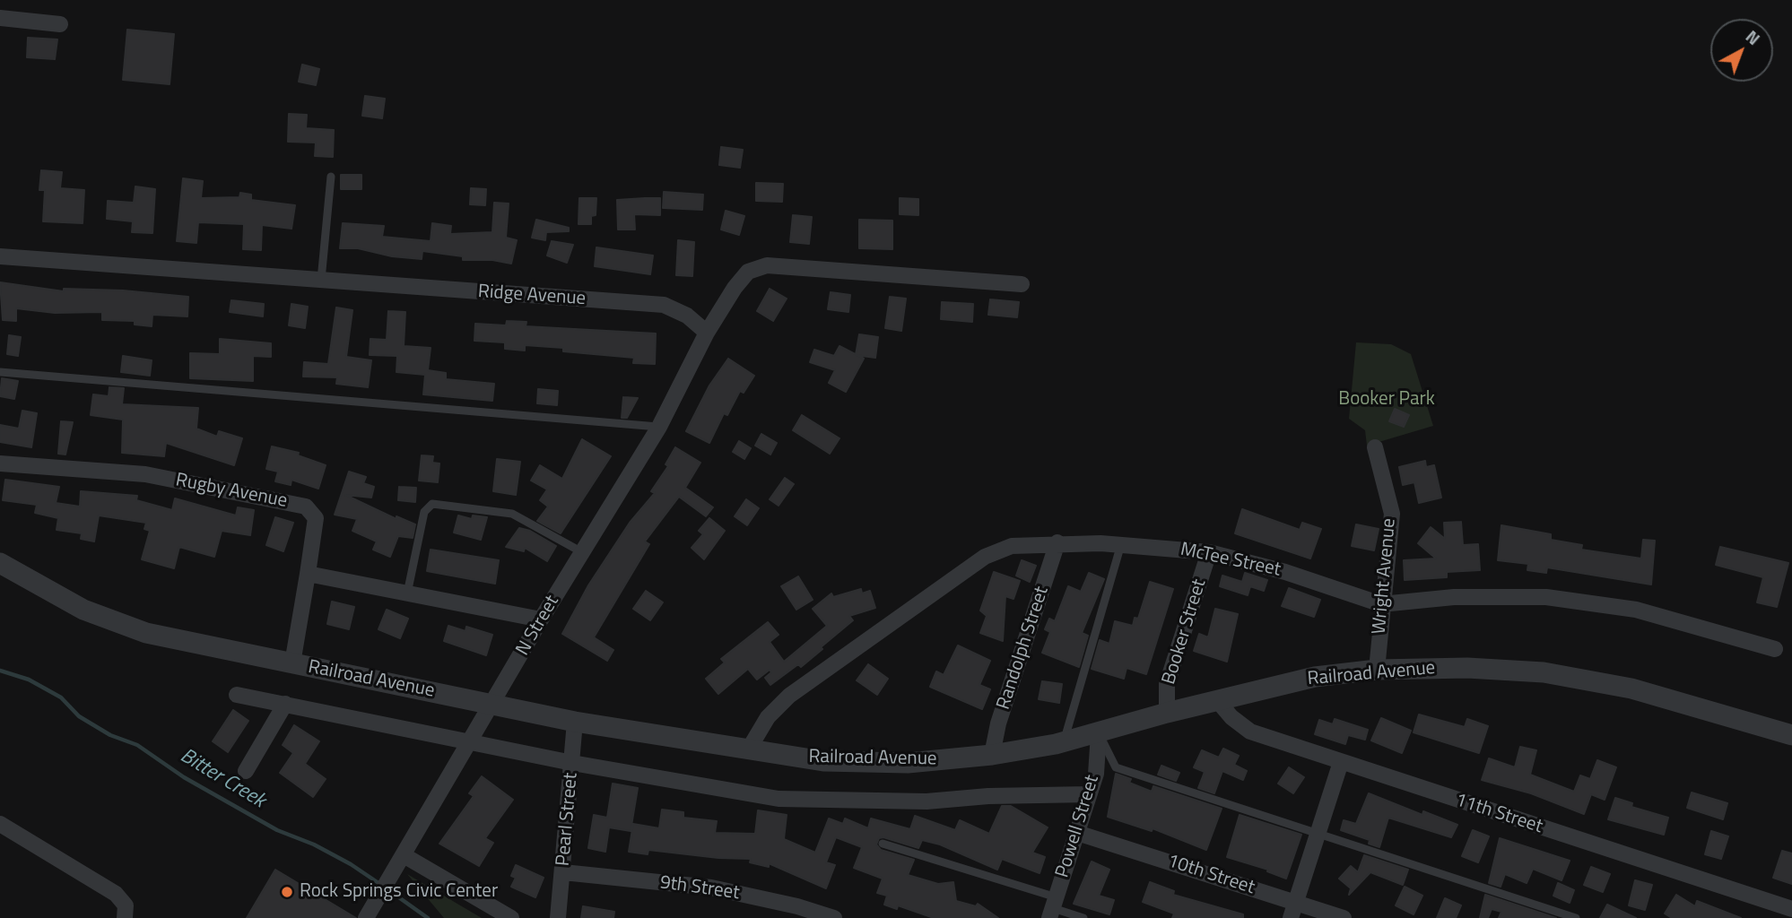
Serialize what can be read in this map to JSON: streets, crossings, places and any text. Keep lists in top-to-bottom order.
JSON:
{
  "streets": {
    "street": [
      "Ridge Avenue",
      "Rugby Avenue",
      "McTee Street",
      "Wright Avenue",
      "N Street",
      "Booker Street",
      "Randolph Street",
      "Railroad Avenue",
      "11th Street",
      "Pearl Street",
      "Powell Street",
      "10th Street",
      "9th Street"
    ]
  },
  "crossings": [
    ["Ridge Avenue", "N Street"],
    ["Rugby Avenue", "Railroad Avenue"],
    ["McTee Street", "Wright Avenue"],
    ["McTee Street", "Booker Street"],
    ["McTee Street", "Randolph Street"],
    ["McTee Street", "Railroad Avenue"],
    ["Wright Avenue", "Railroad Avenue"],
    ["N Street", "Railroad Avenue"],
    ["Booker Street", "Railroad Avenue"],
    ["Randolph Street", "Railroad Avenue"],
    ["Railroad Avenue", "11th Street"],
    ["Railroad Avenue", "Pearl Street"],
    ["Railroad Avenue", "Powell Street"],
    ["Pearl Street", "9th Street"],
    ["Powell Street", "10th Street"]
  ],
  "water": ["Bitter Creek"],
  "parks": ["Booker Park"],
  "places": ["Rock Springs Civic Center"],
  "north": "top right"
}
